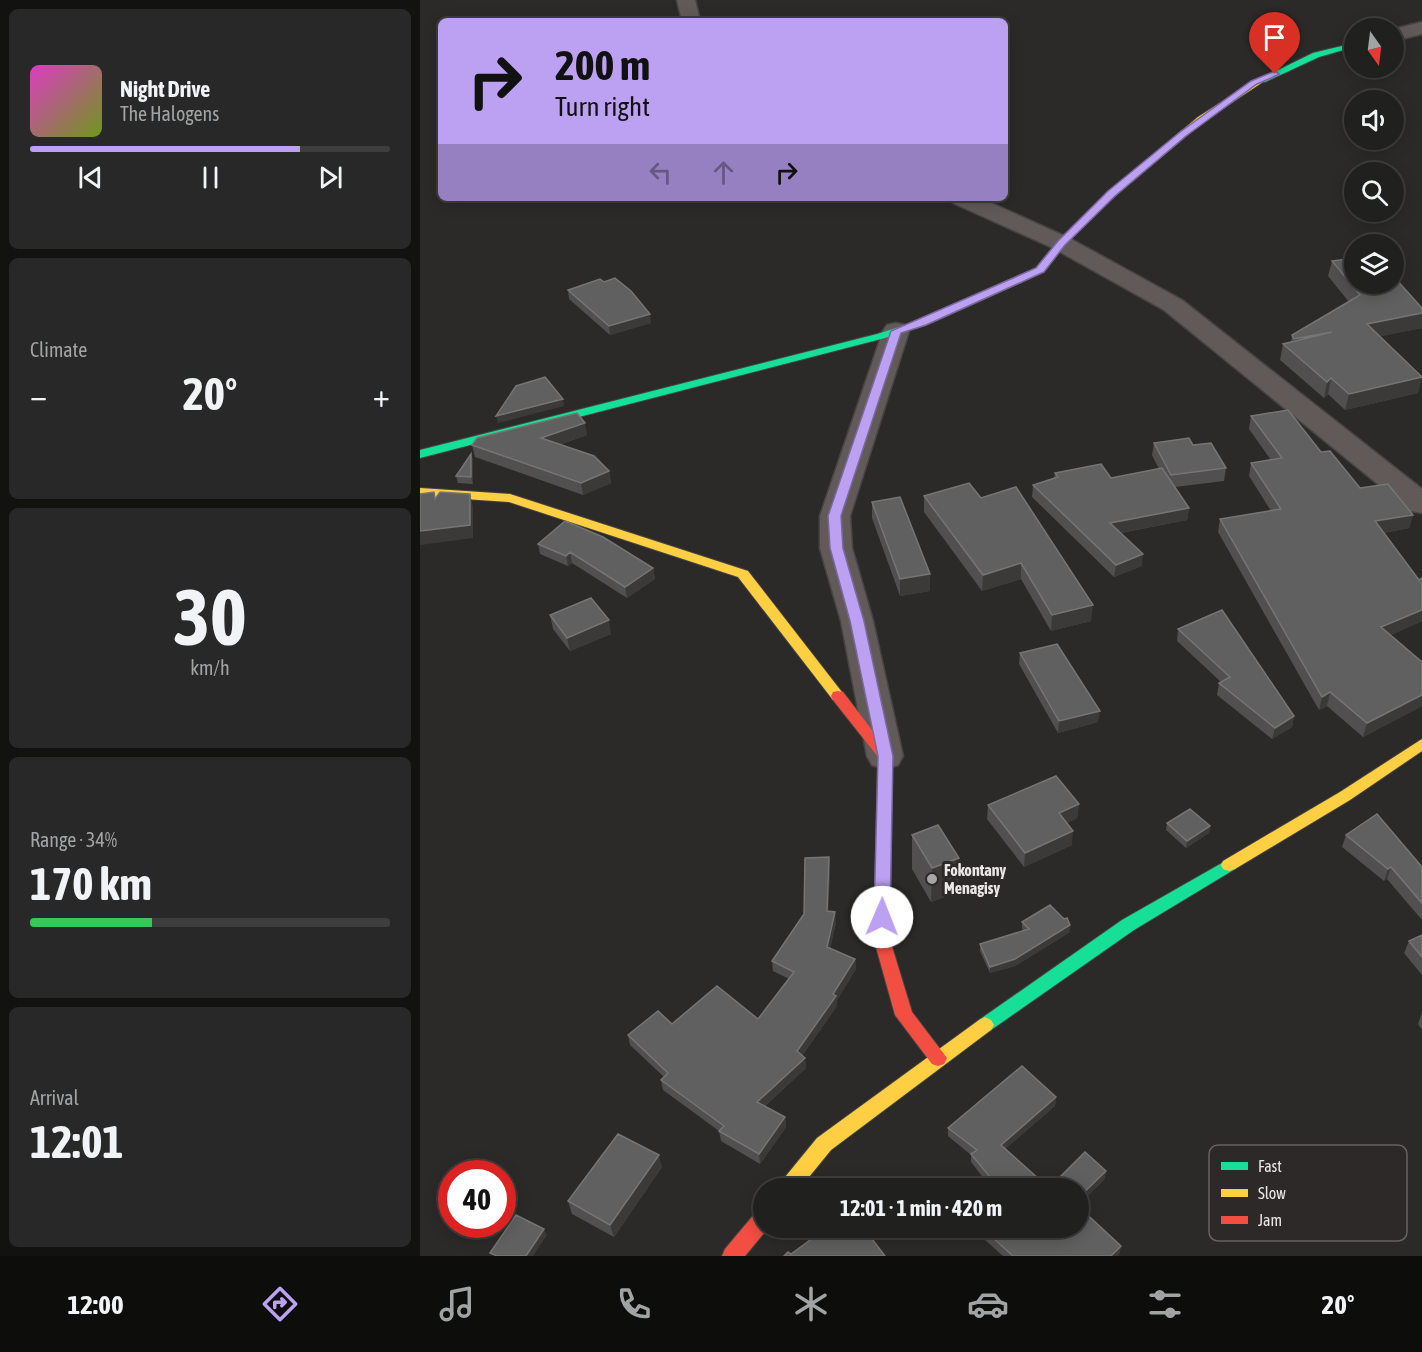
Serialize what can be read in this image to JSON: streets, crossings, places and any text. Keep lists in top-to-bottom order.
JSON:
{
  "places": ["Fokontany Menagisy"],
  "legend": ["Fast", "Slow", "Jam"],
  "north": "bottom",
  "page": {
    "turn": ["200 m", "Turn right"],
    "song": ["Night Drive", "The Halogens"],
    "tile": [
      "Climate",
      ["30", "km/h"],
      ["Range · 34%", "170 km"],
      ["Arrival", "12:01"]
    ],
    "heat": ["−", "20°", "+"],
    "limit": "40",
    "trip": "12:01 · 1 min · 420 m",
    "tabs": ["12:00", "20°"]
  }
}
